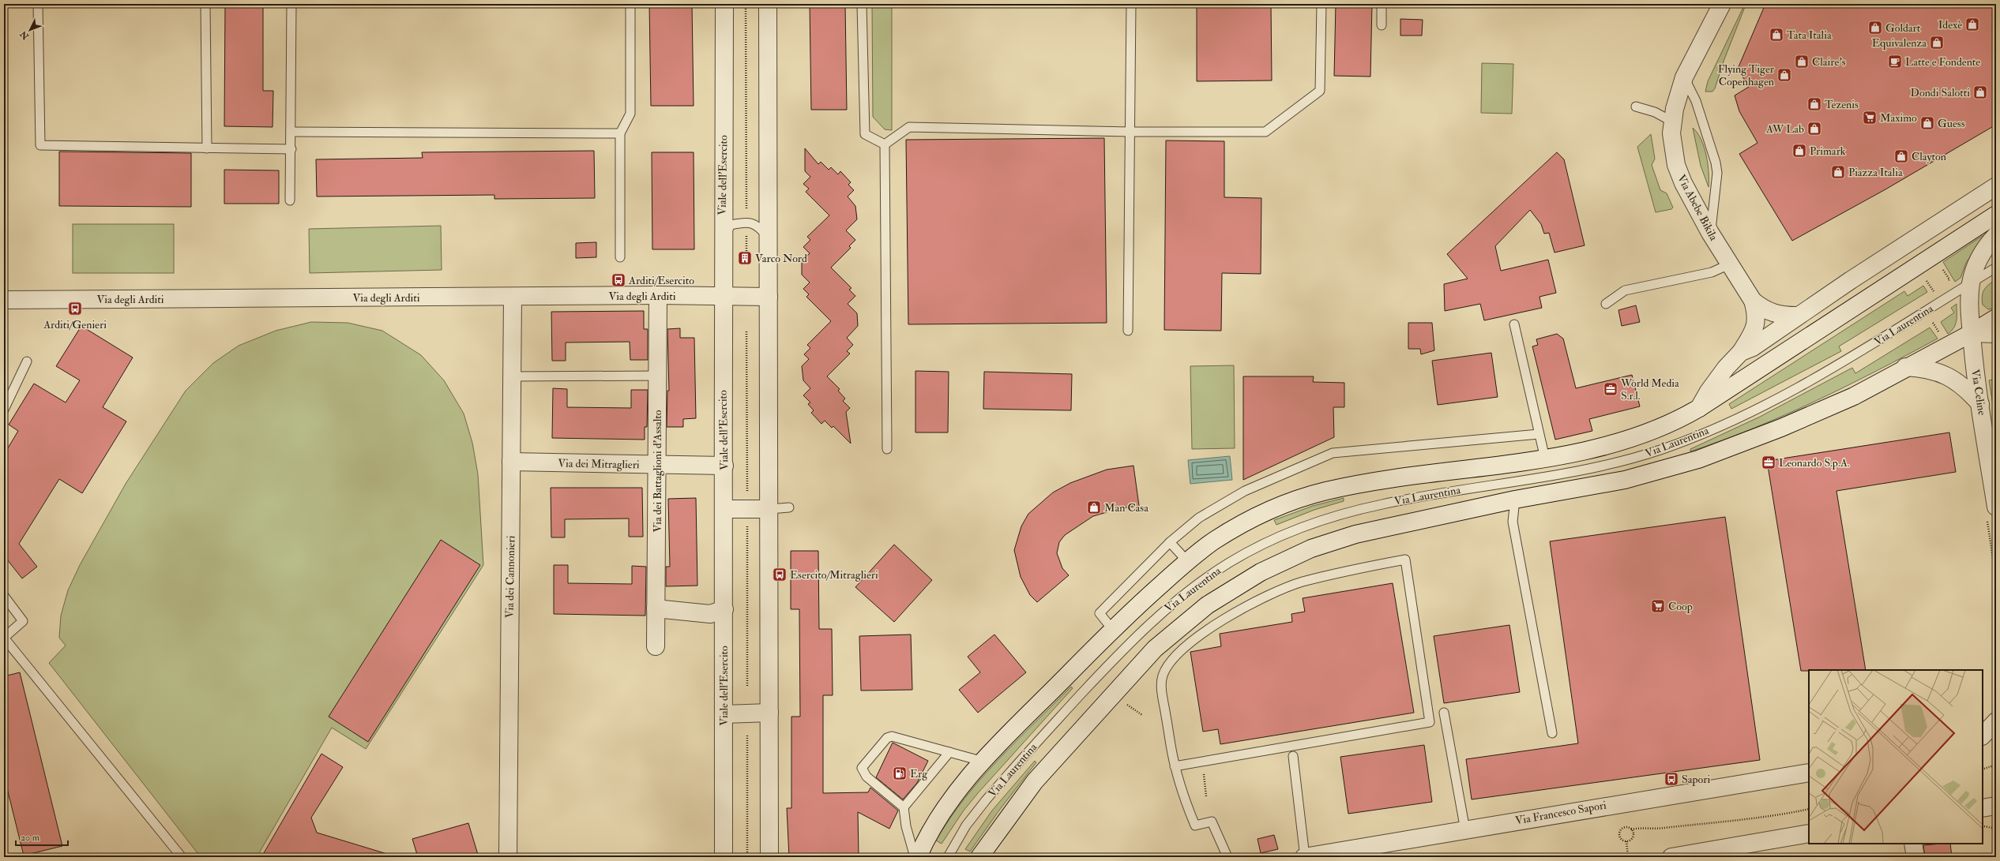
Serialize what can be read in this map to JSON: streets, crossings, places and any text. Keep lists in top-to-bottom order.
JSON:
{
  "streets": {
    "street": [
      "Viale dell'Esercito",
      "Via Abebe Bikila",
      "Via degli Arditi",
      "Via Laurentina",
      "Via Celine",
      "Via dei Mitraglieri",
      "Via dei Battaglioni d'Assalto",
      "Via dei Cannonieri",
      "Via Francesco Sapori"
    ]
  },
  "crossings": [
    ["Viale dell'Esercito", "Via degli Arditi"],
    ["Viale dell'Esercito", "Via dei Mitraglieri"],
    ["Via Abebe Bikila", "Via Laurentina"],
    ["Via degli Arditi", "Via dei Battaglioni d'Assalto"],
    ["Via degli Arditi", "Via dei Cannonieri"],
    ["Via Laurentina", "Via Celine"],
    ["Via dei Mitraglieri", "Via dei Battaglioni d'Assalto"],
    ["Via dei Mitraglieri", "Via dei Cannonieri"]
  ],
  "places": {
    "shop": [
      "Idexè",
      "Goldart",
      "Tata Italia",
      "Equivalenza",
      "Claire's",
      "Flying Tiger Copenhagen",
      "Dondi Salotti",
      "Tezenis",
      "Guess",
      "AW Lab",
      "Primark",
      "Clayton",
      "Piazza Italia",
      "Man Casa"
    ],
    "cafe": ["Latte e Fondente"],
    "supermarket": ["Maximo", "Coop"],
    "building": ["Varco Nord"],
    "bus stop": [
      "Arditi/Esercito",
      "Arditi/Genieri",
      "Esercito/Mitraglieri",
      "Sapori"
    ],
    "office": ["World Media S.r.l.", "Leonardo S.p.A."],
    "fuel station": ["Erg"]
  },
  "scale_bar": "20 m",
  "north": "bottom left"
}
